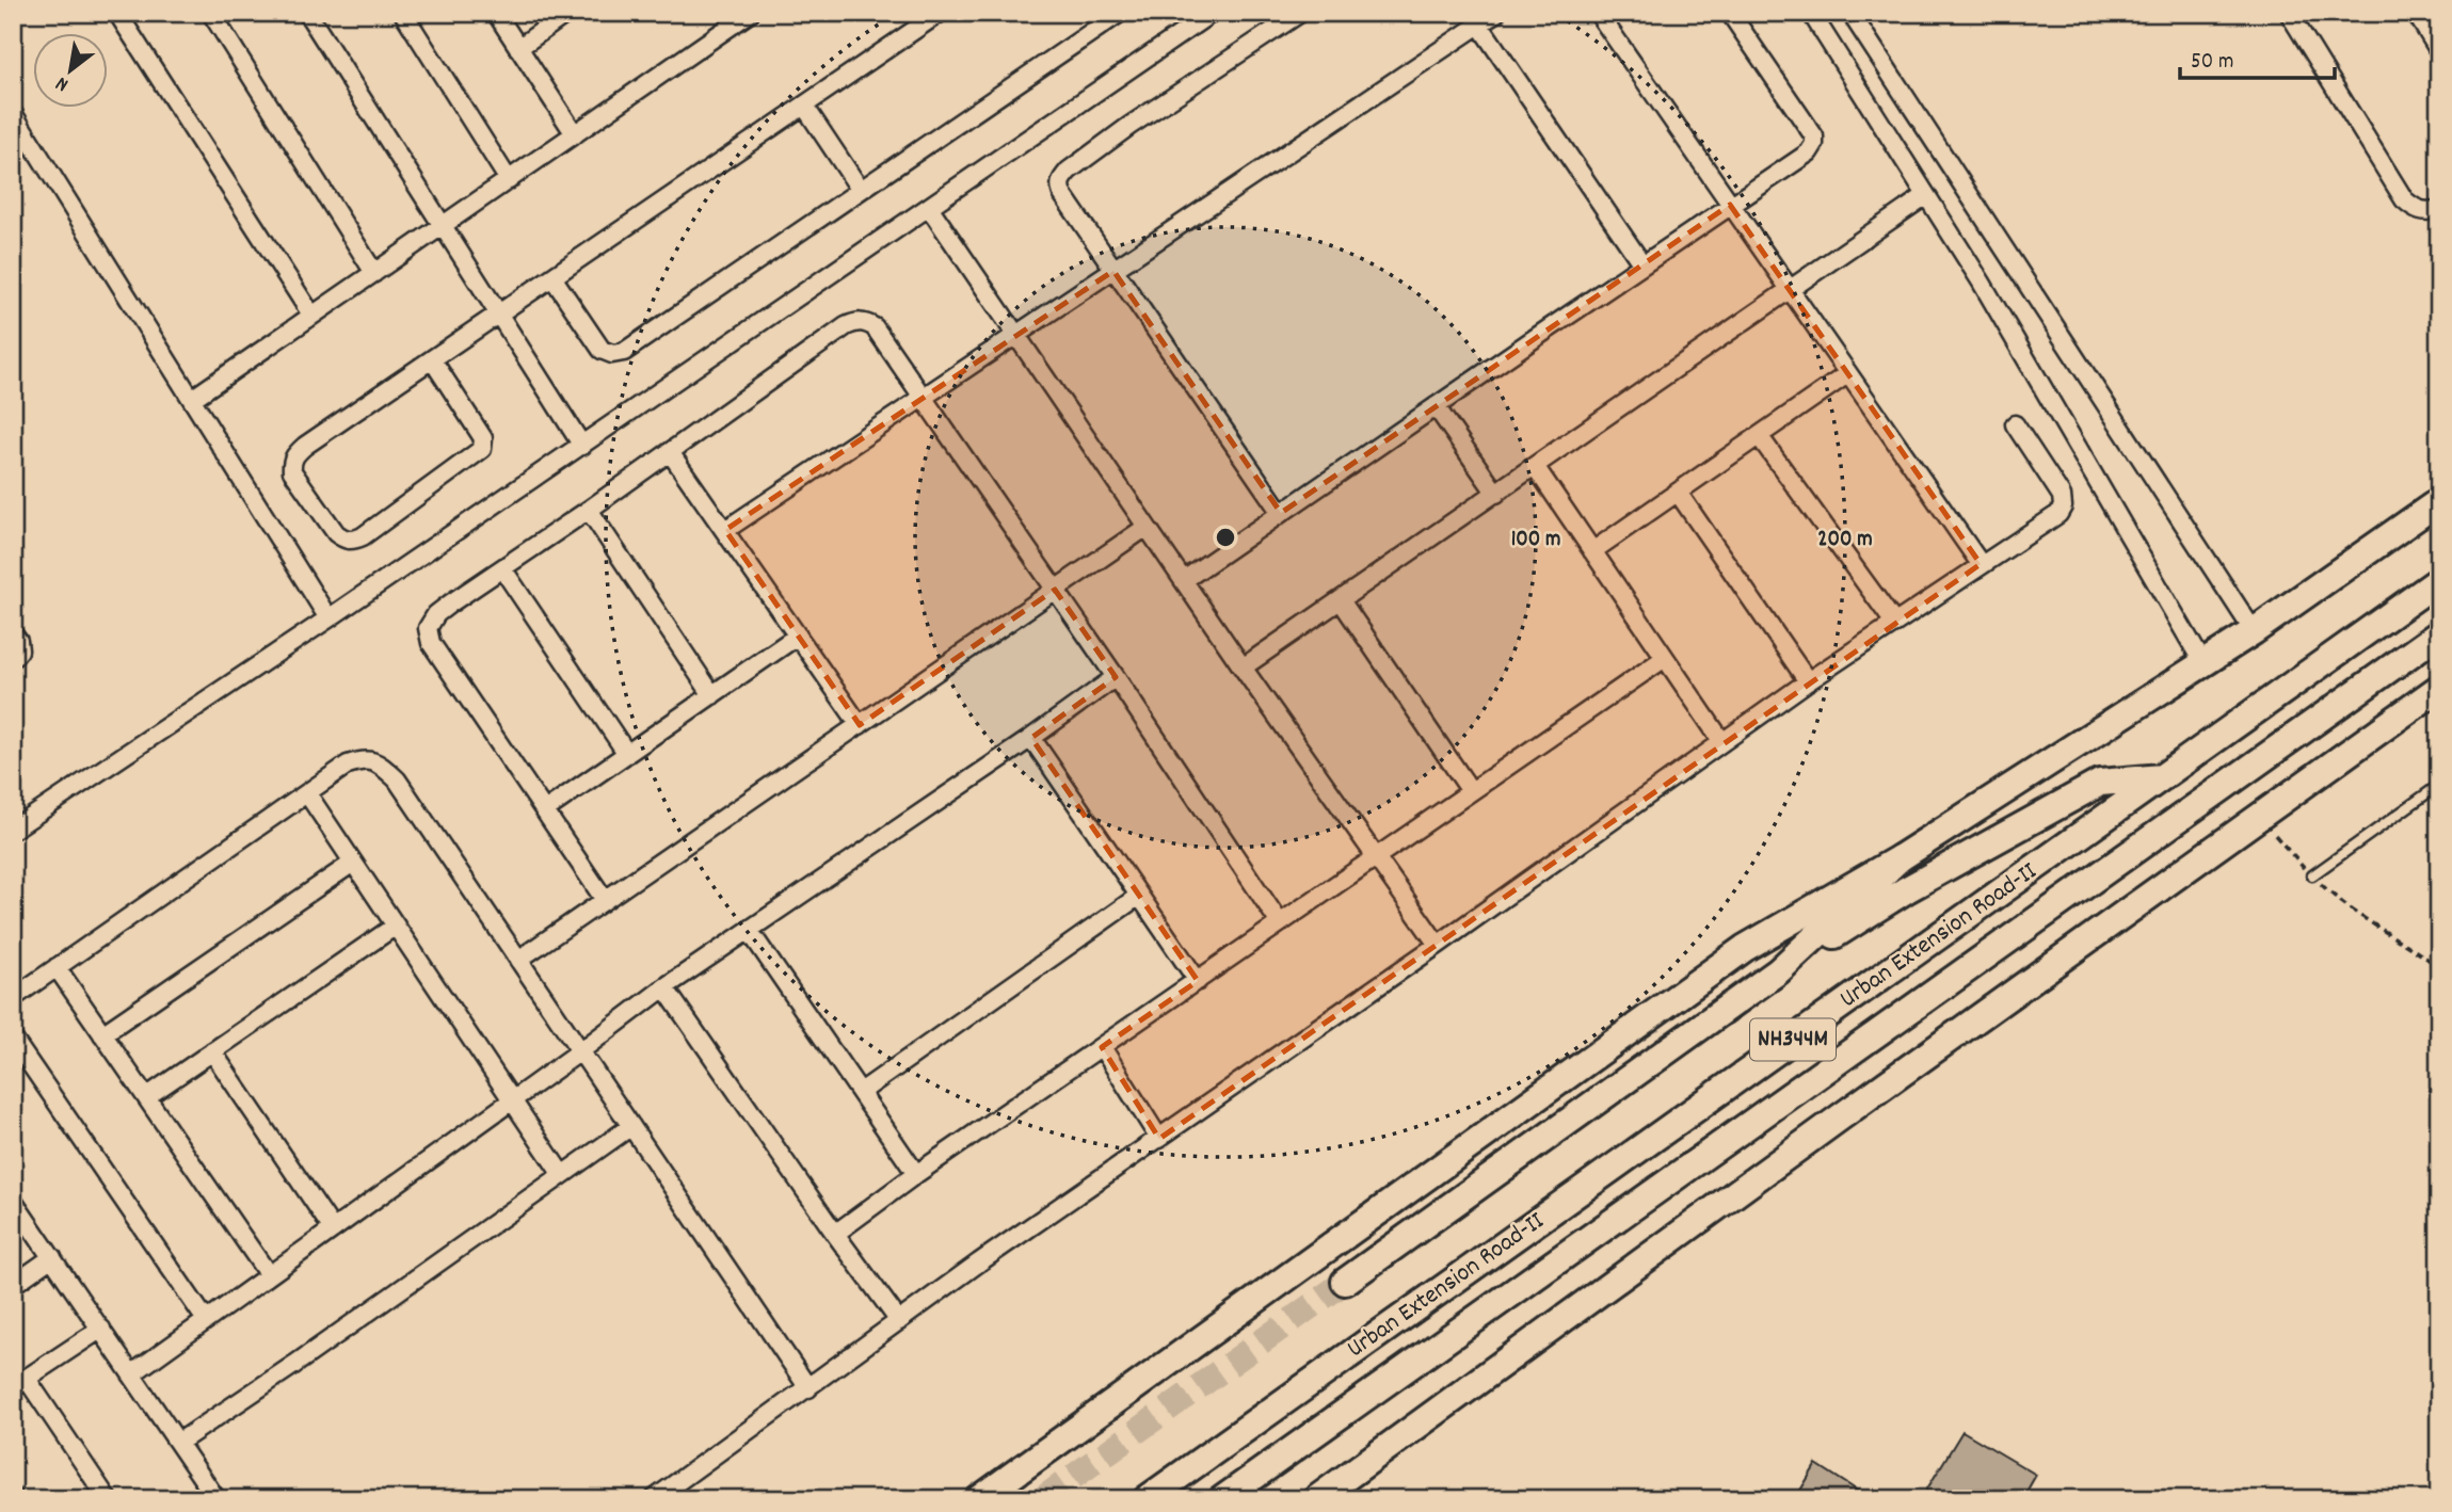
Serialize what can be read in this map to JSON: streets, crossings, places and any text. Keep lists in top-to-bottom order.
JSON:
{
  "streets": {
    "main road": ["Urban Extension Road-II", "NH344M"]
  },
  "scale_bar": "50 m",
  "north": "bottom left",
  "rings": ["100 m", "200 m"]
}
